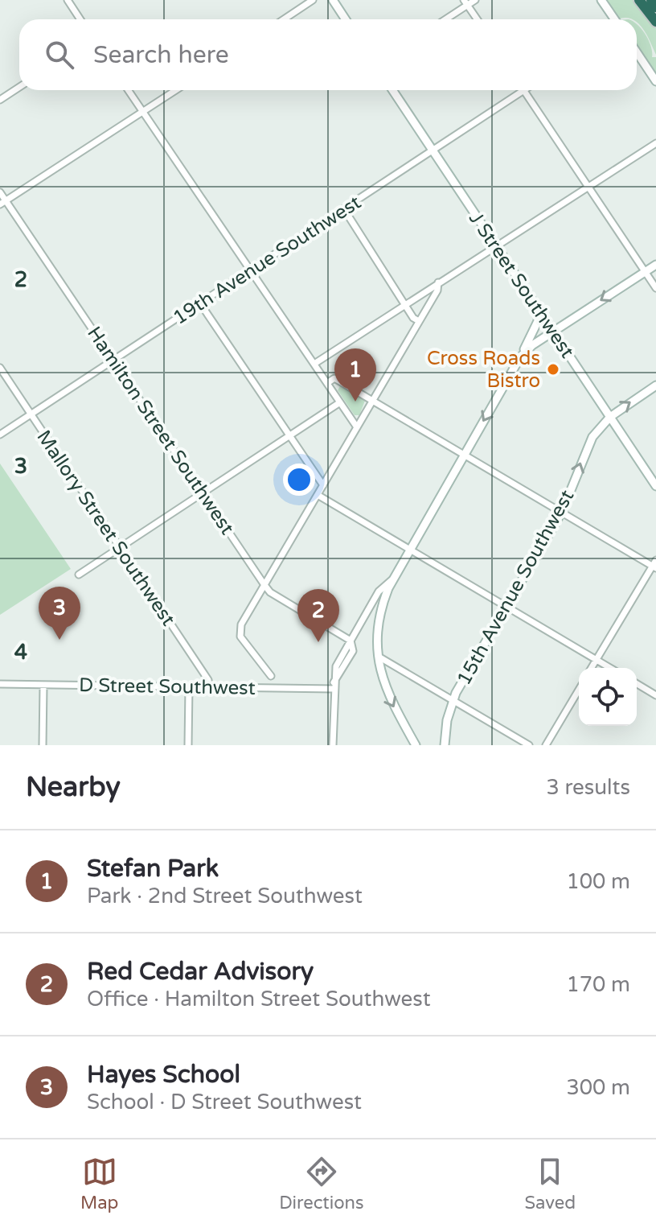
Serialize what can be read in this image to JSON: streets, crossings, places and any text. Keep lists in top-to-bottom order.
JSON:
{
  "streets": {
    "main road": ["J Street Southwest", "15th Avenue Southwest"],
    "street": [
      "19th Avenue Southwest",
      "Hamilton Street Southwest",
      "Mallory Street Southwest",
      "D Street Southwest"
    ]
  },
  "crossings": [
    ["19th Avenue Southwest", "J Street Southwest"],
    ["19th Avenue Southwest", "Hamilton Street Southwest"],
    ["19th Avenue Southwest", "Mallory Street Southwest"],
    ["J Street Southwest", "15th Avenue Southwest"],
    ["Mallory Street Southwest", "D Street Southwest"]
  ],
  "one_way": ["15th Avenue Southwest"],
  "places": ["Cross Roads Bistro"],
  "page": {
    "search": "Search here",
    "pins": ["1", "3", "2"],
    "heading": ["Nearby", "3 results"],
    "list": [
      {
        "mark": "1",
        "name": "Stefan Park",
        "note": "Park · 2nd Street Southwest",
        "value": "100 m"
      },
      {
        "mark": "2",
        "name": "Red Cedar Advisory",
        "note": "Office · Hamilton Street Southwest",
        "value": "170 m"
      },
      {
        "mark": "3",
        "name": "Hayes School",
        "note": "School · D Street Southwest",
        "value": "300 m"
      }
    ],
    "nav": ["Map", "Directions", "Saved"]
  },
  "grid": {
    "rows": ["2", "3", "4"]
  }
}
